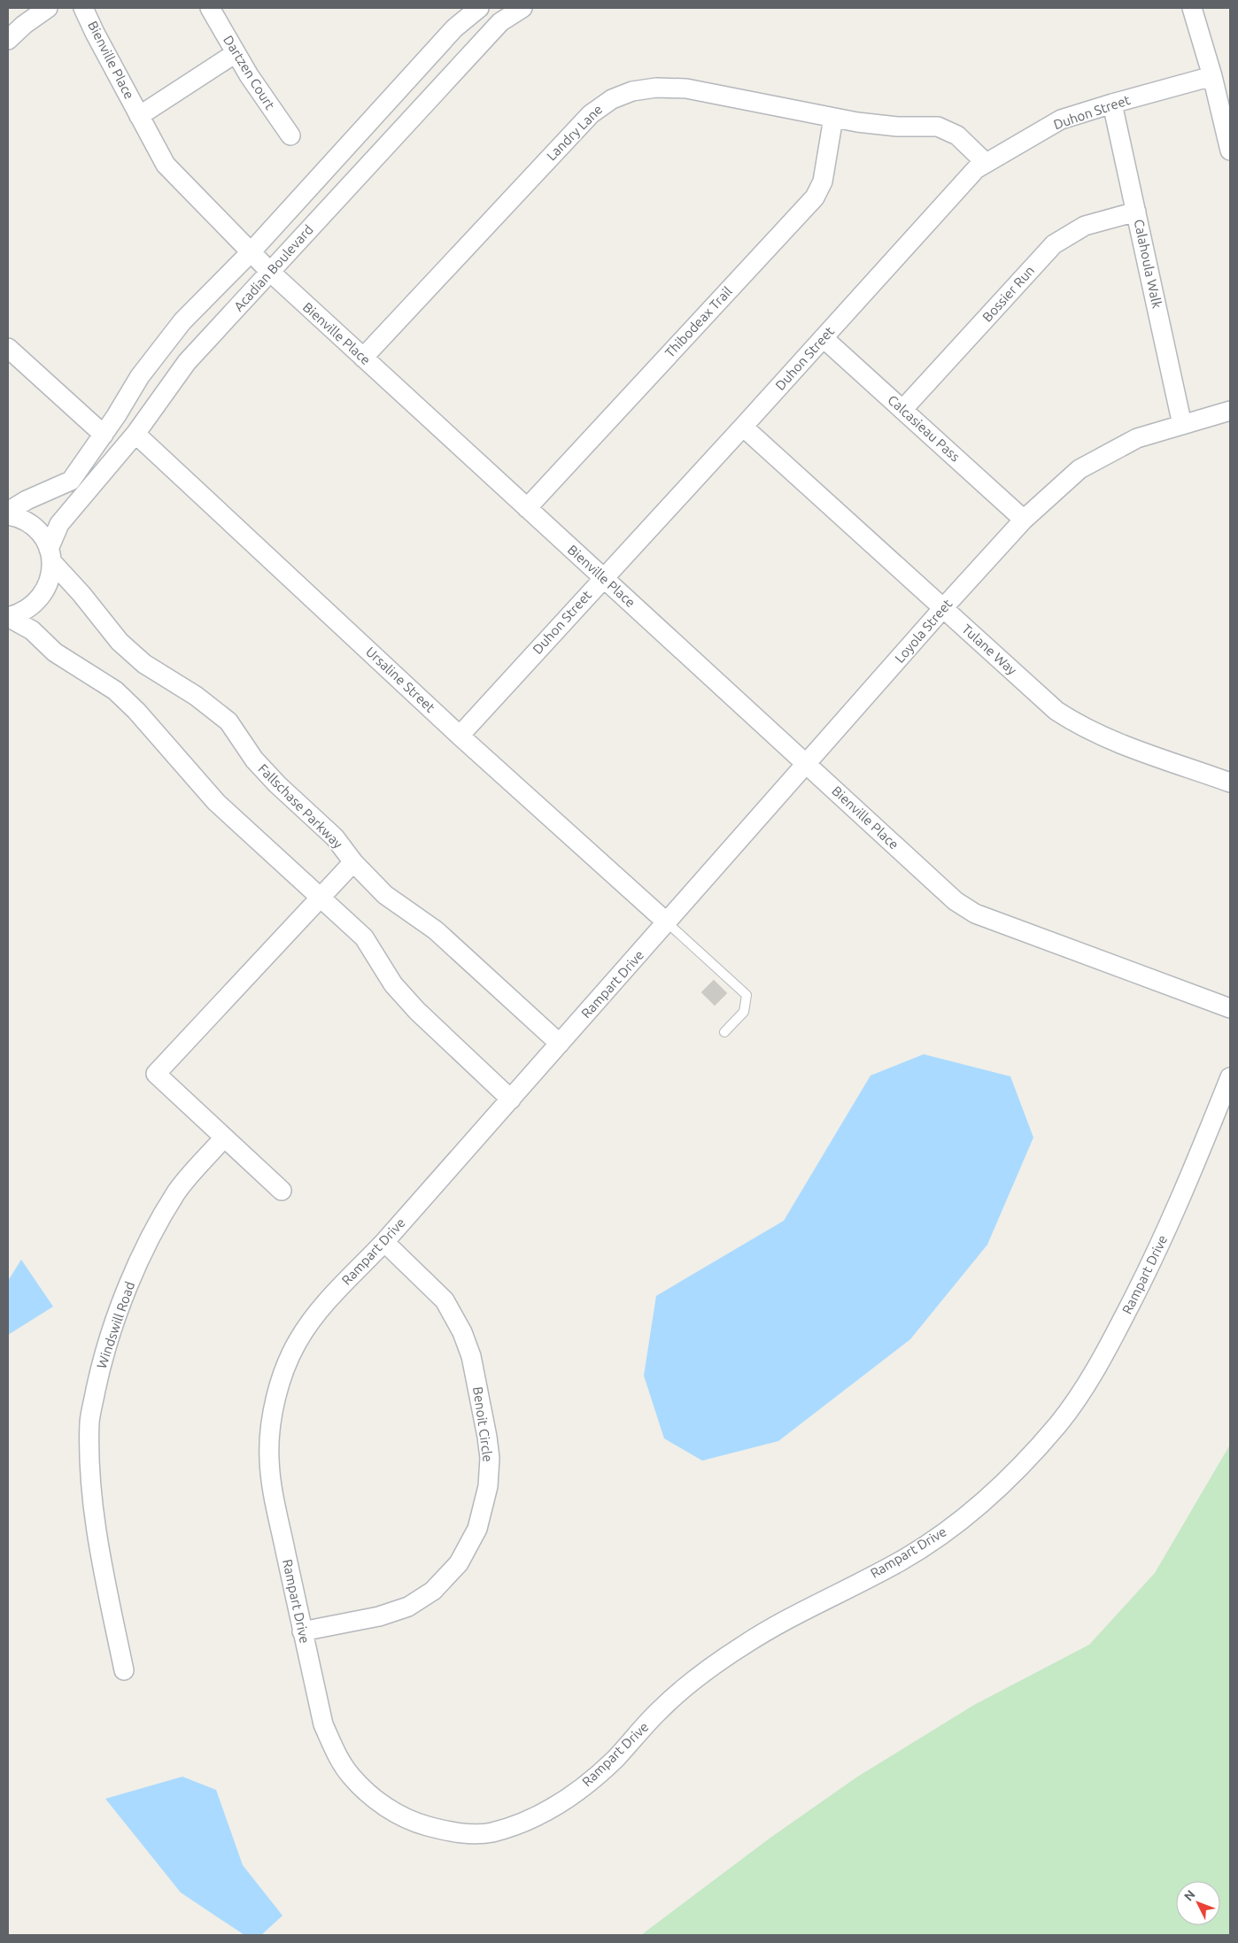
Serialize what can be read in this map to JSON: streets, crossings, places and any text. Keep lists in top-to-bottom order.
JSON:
{
  "streets": {
    "street": [
      "Bienville Place",
      "Dartzen Court",
      "Duhon Street",
      "Landry Lane",
      "Calahoula Walk",
      "Acadian Boulevard",
      "Bossier Run",
      "Thibodeax Trail",
      "Calcasieau Pass",
      "Loyola Street",
      "Tulane Way",
      "Ursaline Street",
      "Fallschase Parkway",
      "Rampart Drive",
      "Windswill Road",
      "Benoit Circle"
    ]
  },
  "crossings": [
    ["Bienville Place", "Duhon Street"],
    ["Bienville Place", "Landry Lane"],
    ["Bienville Place", "Acadian Boulevard"],
    ["Bienville Place", "Thibodeax Trail"],
    ["Bienville Place", "Loyola Street"],
    ["Duhon Street", "Landry Lane"],
    ["Duhon Street", "Calahoula Walk"],
    ["Duhon Street", "Calcasieau Pass"],
    ["Duhon Street", "Tulane Way"],
    ["Duhon Street", "Ursaline Street"],
    ["Landry Lane", "Thibodeax Trail"],
    ["Calahoula Walk", "Bossier Run"],
    ["Calahoula Walk", "Loyola Street"],
    ["Acadian Boulevard", "Ursaline Street"],
    ["Acadian Boulevard", "Fallschase Parkway"],
    ["Bossier Run", "Calcasieau Pass"],
    ["Calcasieau Pass", "Loyola Street"],
    ["Loyola Street", "Tulane Way"],
    ["Loyola Street", "Ursaline Street"],
    ["Loyola Street", "Rampart Drive"],
    ["Ursaline Street", "Rampart Drive"],
    ["Fallschase Parkway", "Rampart Drive"],
    ["Rampart Drive", "Benoit Circle"]
  ],
  "north": "top left"
}
